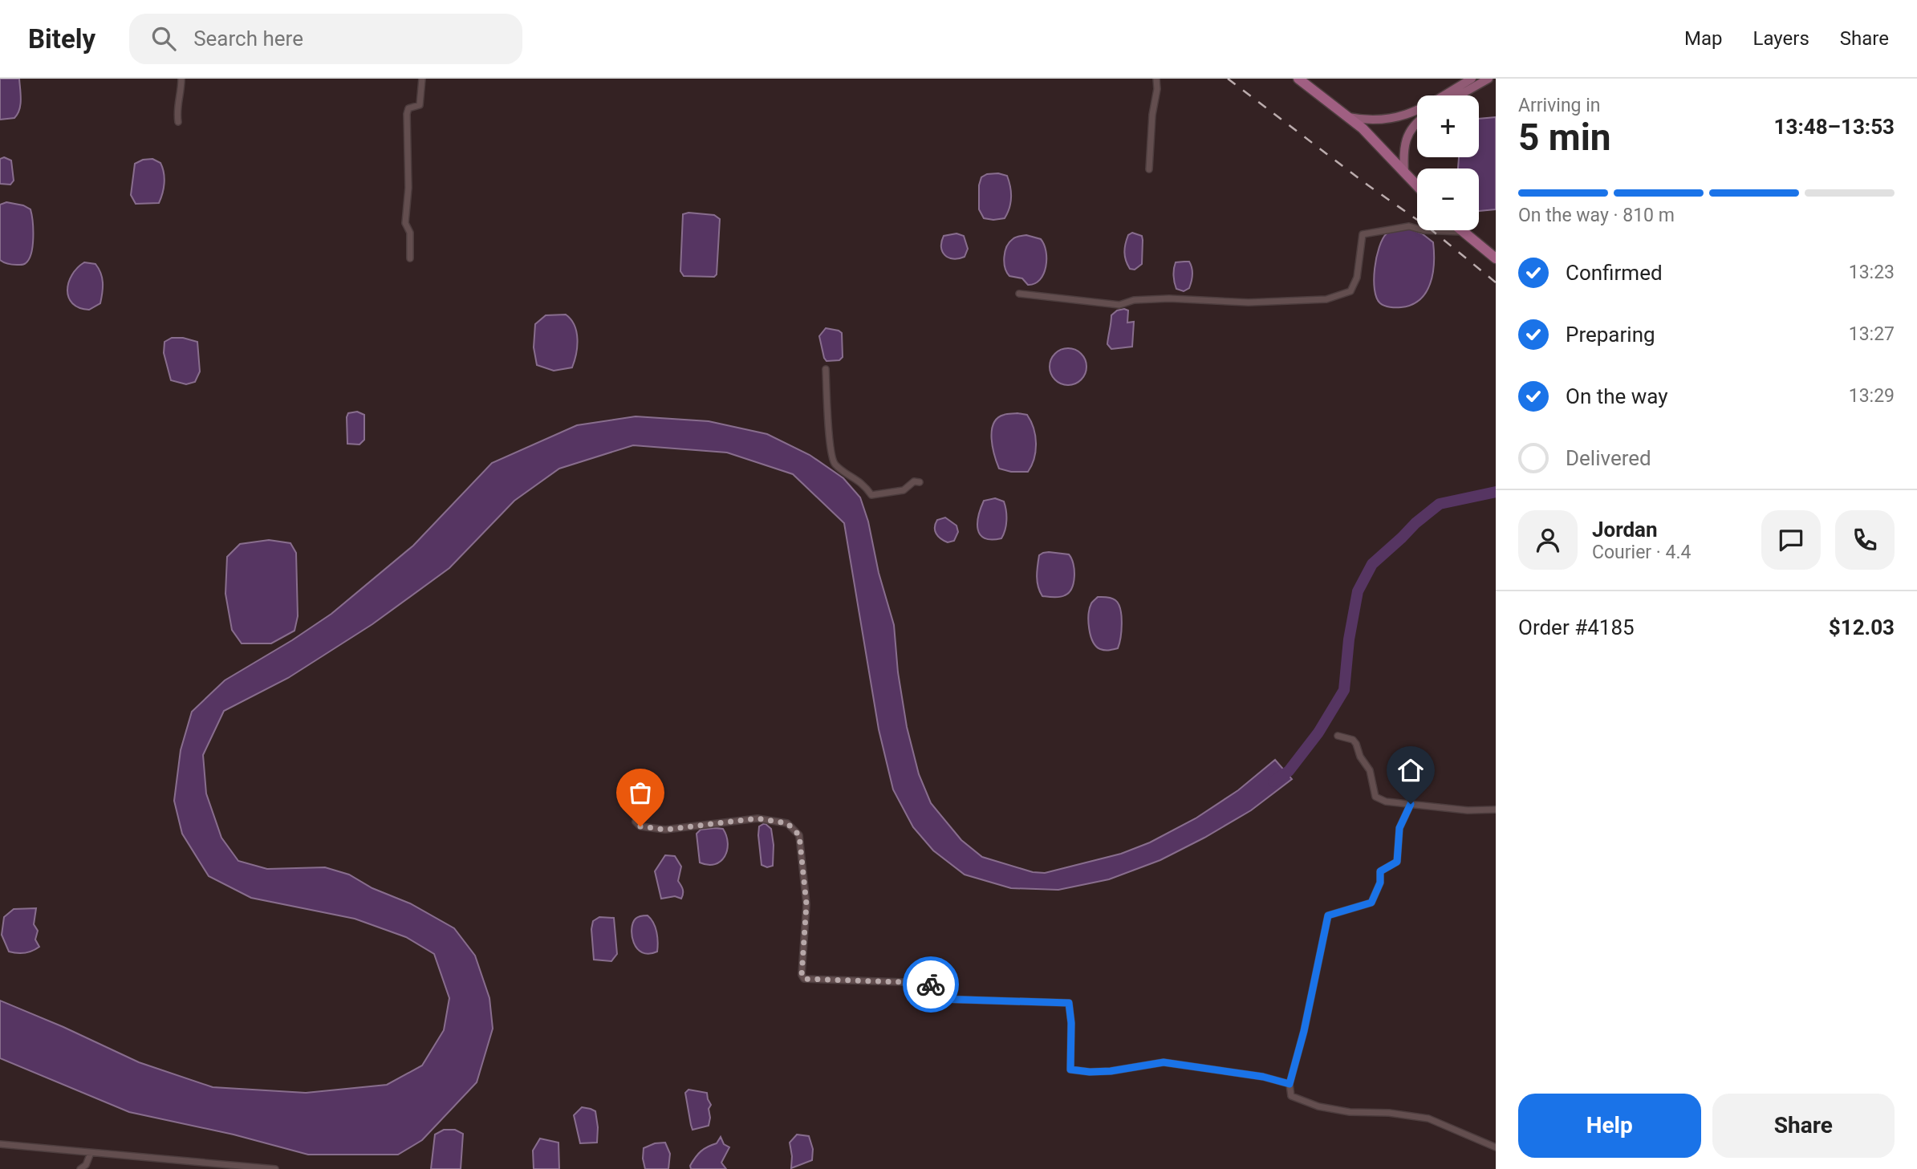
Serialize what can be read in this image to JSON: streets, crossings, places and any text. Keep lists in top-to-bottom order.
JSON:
{
  "page": {
    "header": "Bitely",
    "search": "Search here",
    "nav": ["Map", "Layers", "Share"],
    "heading": ["5 min", "Arriving in", "13:48–13:53"],
    "panel": [
      "Jordan",
      "Courier · 4.4",
      "Order #4185",
      "$12.03"
    ],
    "map_buttons": ["+", "−"],
    "bar": "On the way · 810 m",
    "list": [
      ["Confirmed", "13:23"],
      ["Preparing", "13:27"],
      ["On the way", "13:29"],
      "Delivered"
    ],
    "buttons": ["Help", "Share"]
  }
}
